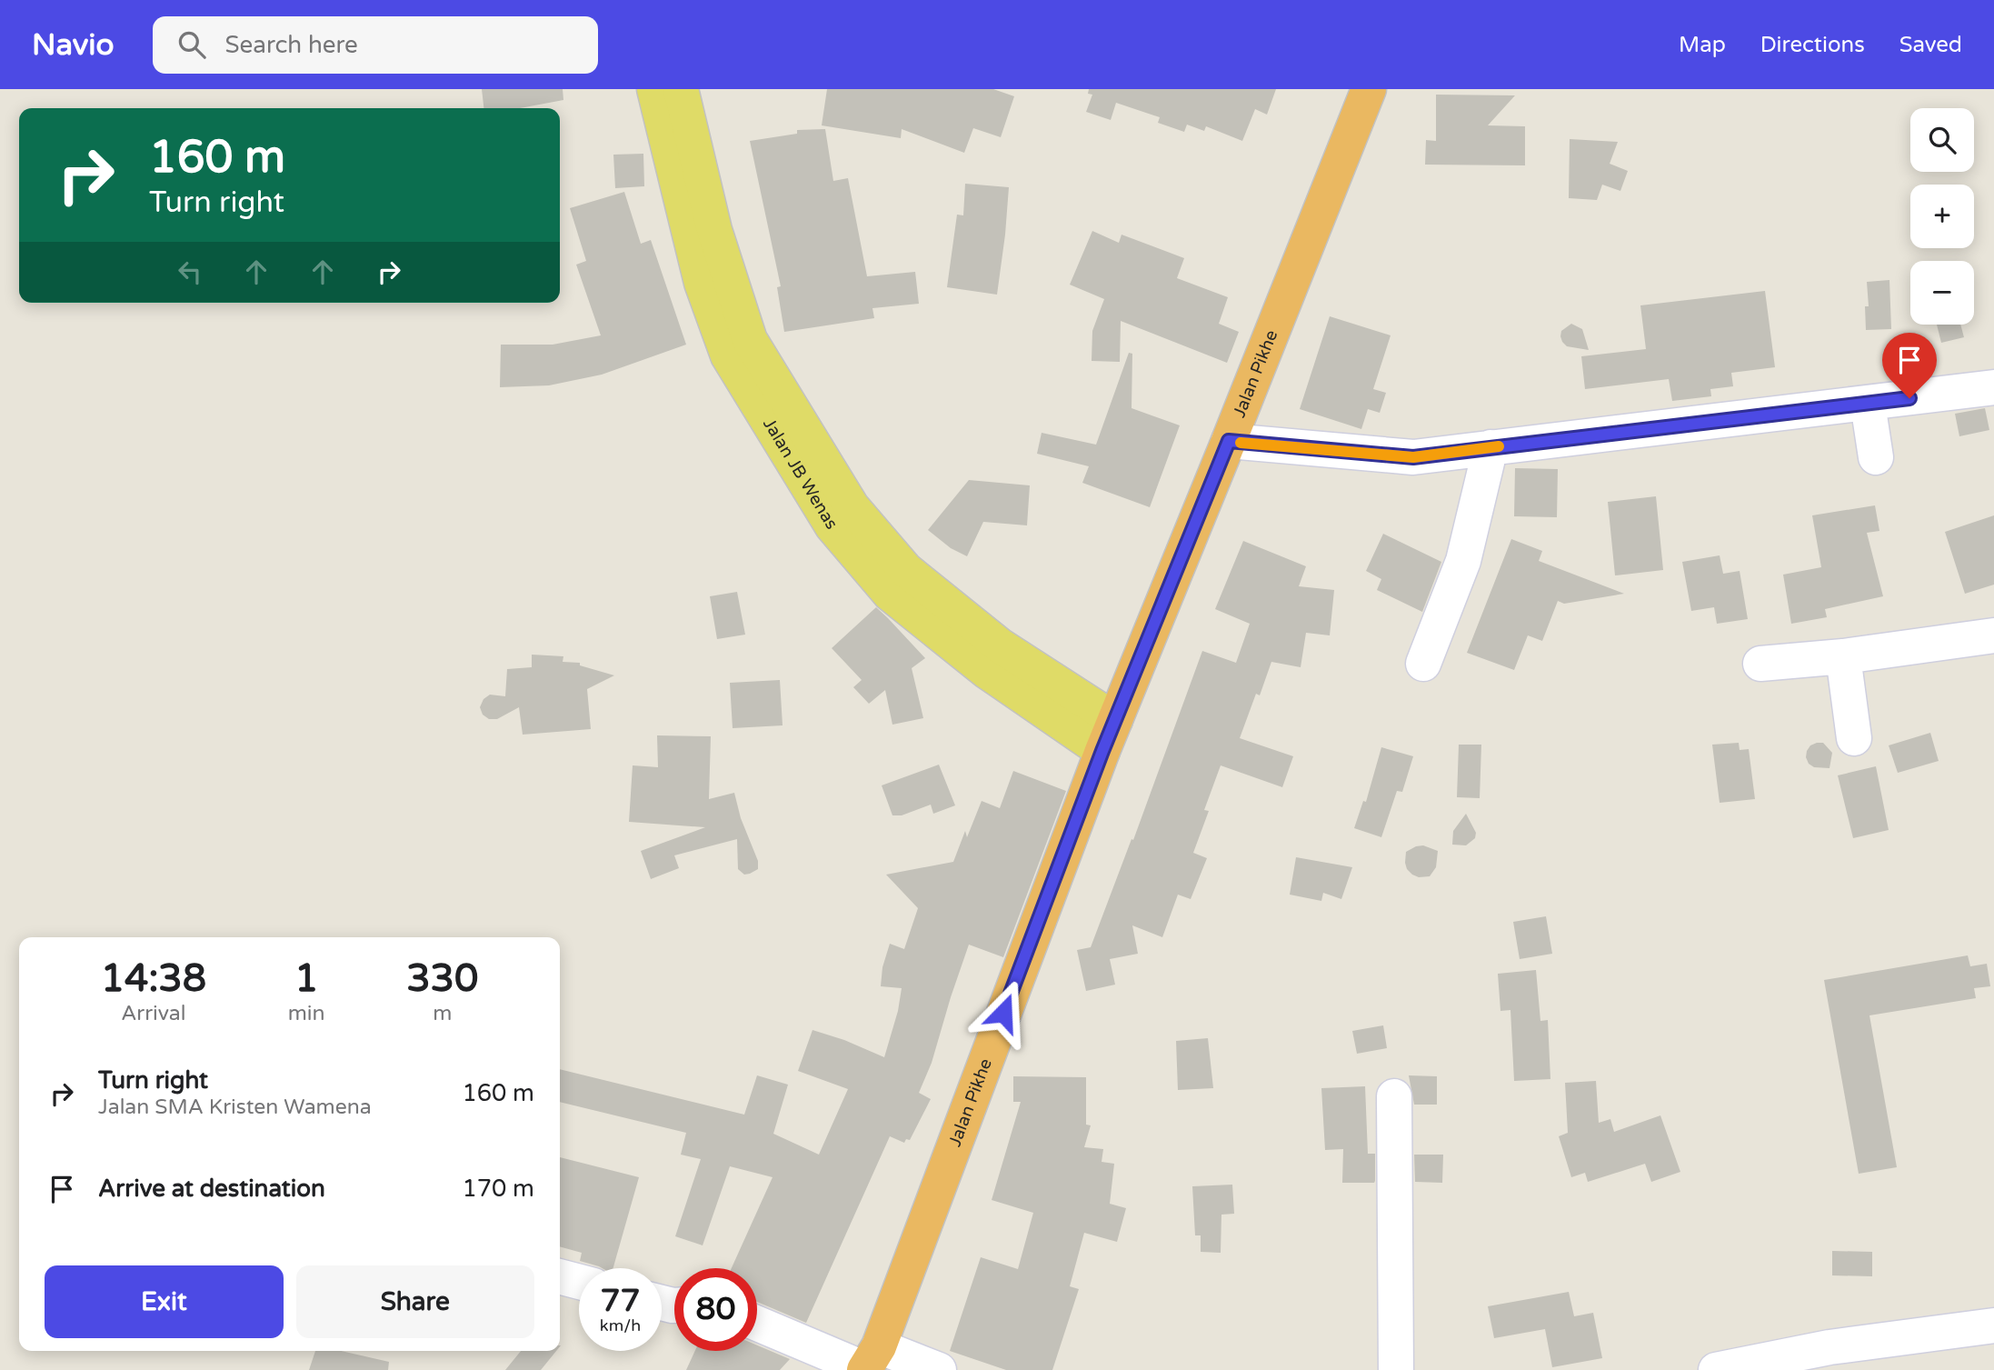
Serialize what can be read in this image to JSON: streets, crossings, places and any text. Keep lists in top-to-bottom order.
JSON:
{
  "streets": {
    "highway": ["Jalan Pikhe"],
    "main road": ["Jalan JB Wenas"]
  },
  "crossings": [
    ["Jalan Pikhe", "Jalan JB Wenas"]
  ],
  "page": {
    "header": "Navio",
    "search": "Search here",
    "nav": ["Map", "Directions", "Saved"],
    "map_buttons": ["+", "−"],
    "turn": ["160 m", "Turn right"],
    "eta": [
      "14:38",
      "Arrival",
      "1",
      "min",
      "330",
      "m"
    ],
    "list": [
      {
        "name": "Turn right",
        "note": "Jalan SMA Kristen Wamena",
        "value": "160 m"
      },
      {
        "name": "Arrive at destination",
        "value": "170 m"
      }
    ],
    "buttons": ["Exit", "Share"],
    "speed": "77 km/h",
    "limit": "80"
  }
}
